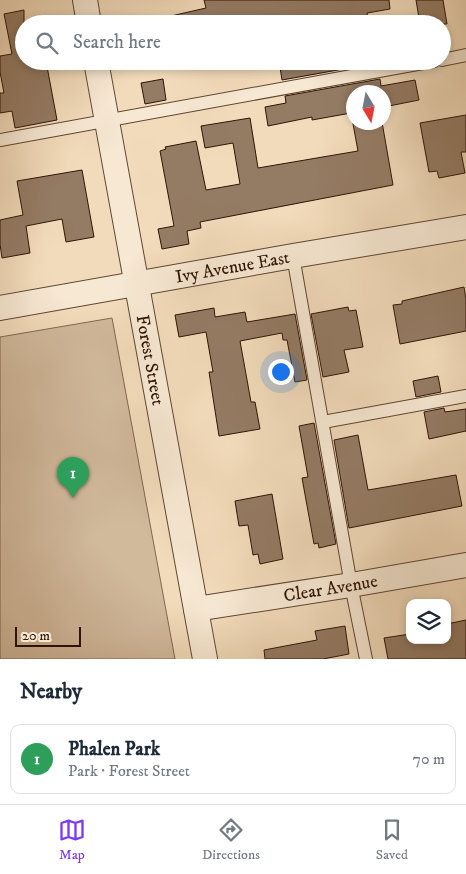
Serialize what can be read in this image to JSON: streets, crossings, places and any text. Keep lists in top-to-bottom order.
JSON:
{
  "streets": {
    "street": ["Ivy Avenue East", "Forest Street", "Clear Avenue"]
  },
  "crossings": [
    ["Ivy Avenue East", "Forest Street"],
    ["Forest Street", "Clear Avenue"]
  ],
  "scale_bar": "20 m",
  "north": "bottom",
  "page": {
    "search": "Search here",
    "pins": "1",
    "scale": "20 m",
    "heading": "Nearby",
    "list": [
      {
        "mark": "1",
        "name": "Phalen Park",
        "note": "Park · Forest Street",
        "value": "70 m"
      }
    ],
    "nav": ["Map", "Directions", "Saved"]
  }
}
